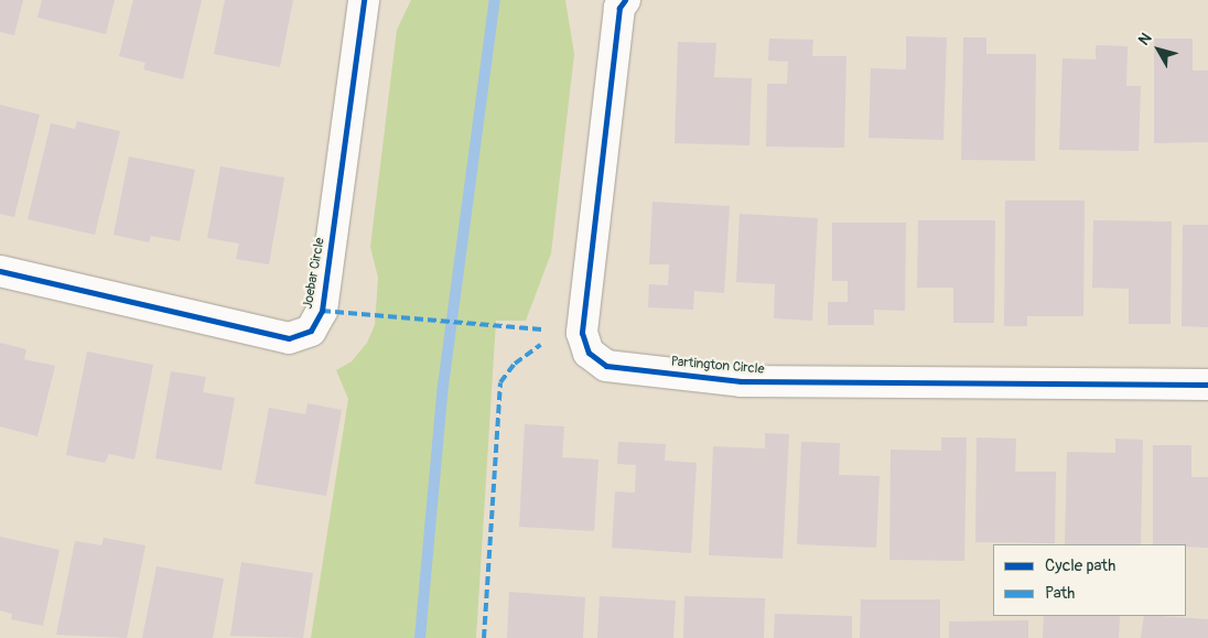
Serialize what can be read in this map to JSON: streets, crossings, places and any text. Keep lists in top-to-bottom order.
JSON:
{
  "streets": {
    "street": ["Joebar Circle", "Partington Circle"]
  },
  "legend": ["Cycle path", "Path"],
  "north": "top left"
}
